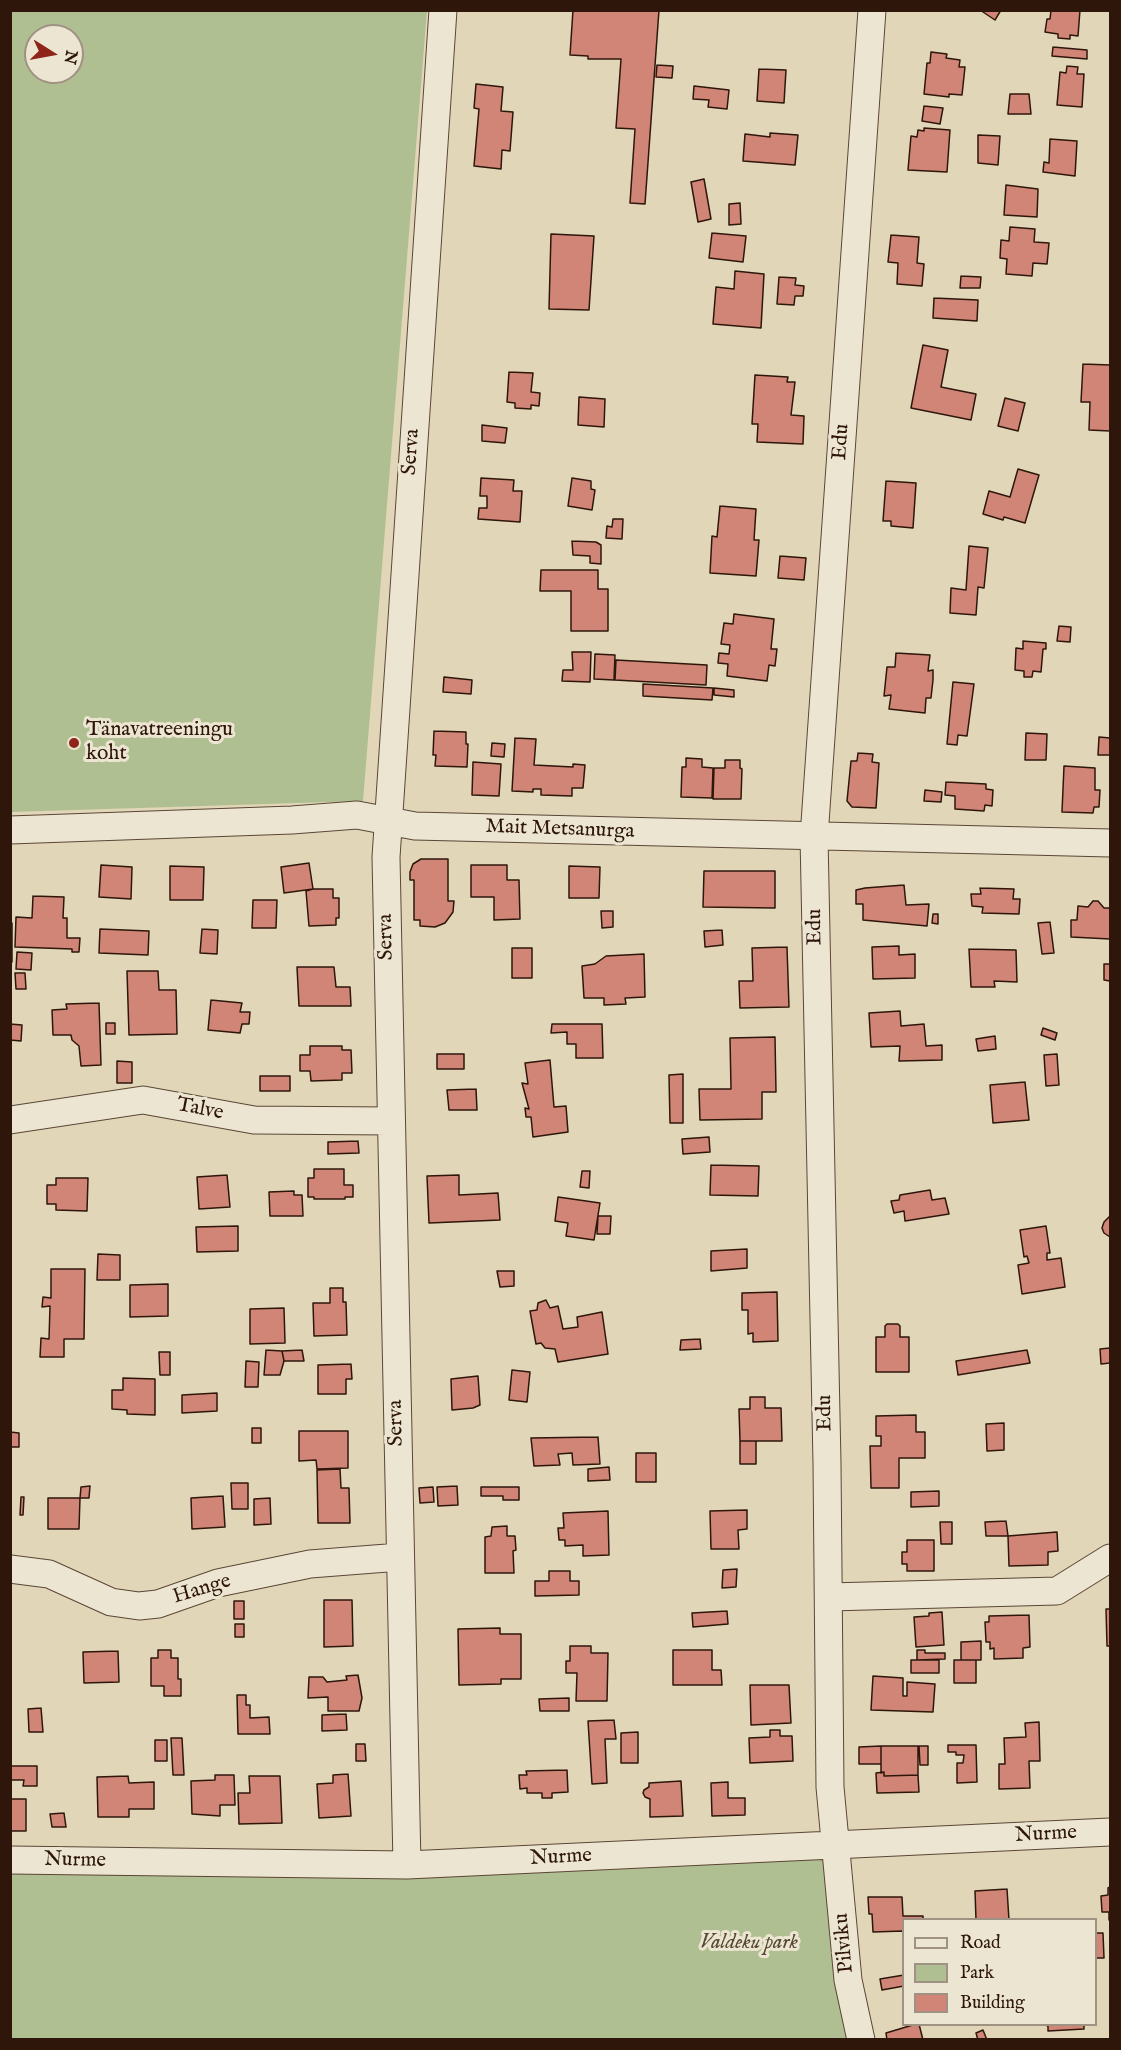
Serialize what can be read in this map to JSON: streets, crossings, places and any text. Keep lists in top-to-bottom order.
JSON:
{
  "streets": {
    "street": [
      "Edu",
      "Serva",
      "Mait Metsanurga",
      "Talve",
      "Hange",
      "Nurme",
      "Pilviku"
    ]
  },
  "crossings": [
    ["Edu", "Mait Metsanurga"],
    ["Edu", "Nurme"],
    ["Edu", "Pilviku"],
    ["Serva", "Mait Metsanurga"],
    ["Serva", "Talve"],
    ["Serva", "Hange"],
    ["Serva", "Nurme"],
    ["Nurme", "Pilviku"]
  ],
  "parks": ["Valdeku park"],
  "places": ["Tänavatreeningu koht"],
  "legend": ["Road", "Park", "Building"],
  "north": "right"
}
